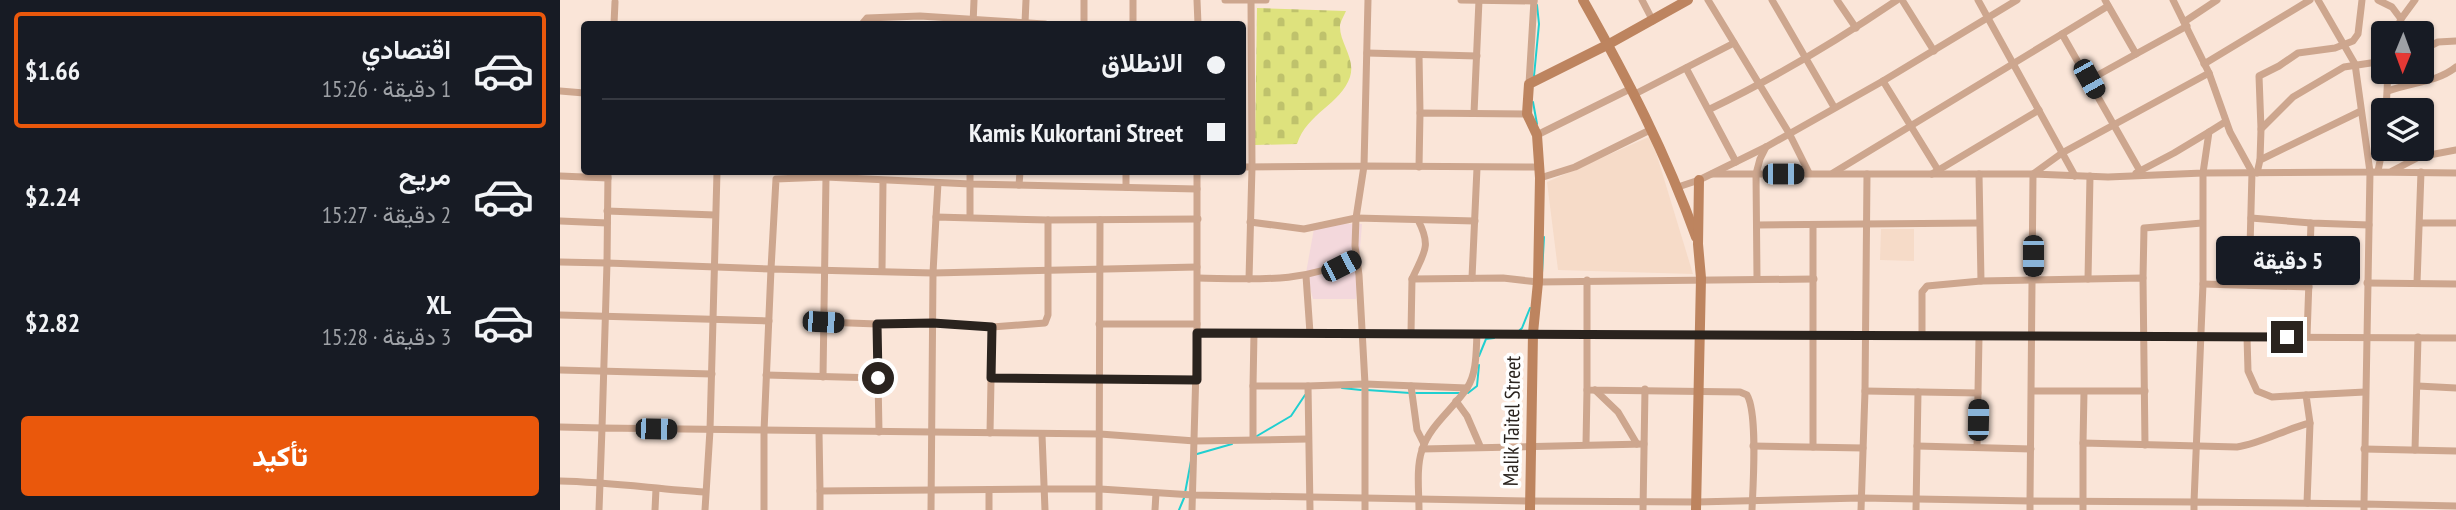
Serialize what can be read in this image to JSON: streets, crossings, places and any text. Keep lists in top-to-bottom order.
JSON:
{
  "streets": {
    "main road": ["Malik Taitel Street"]
  },
  "north": "bottom",
  "page": {
    "list": [
      {
        "name": "اقتصادي",
        "note": "1 دقيقة · 15:26",
        "value": "$1.66"
      },
      {
        "name": "مريح",
        "note": "2 دقيقة · 15:27",
        "value": "$2.24"
      },
      {
        "name": "XL",
        "note": "3 دقيقة · 15:28",
        "value": "$2.82"
      }
    ],
    "banner": ["الانطلاق", "Kamis Kukortani Street"],
    "bubble": "5 دقيقة",
    "buttons": "تأكيد"
  }
}
